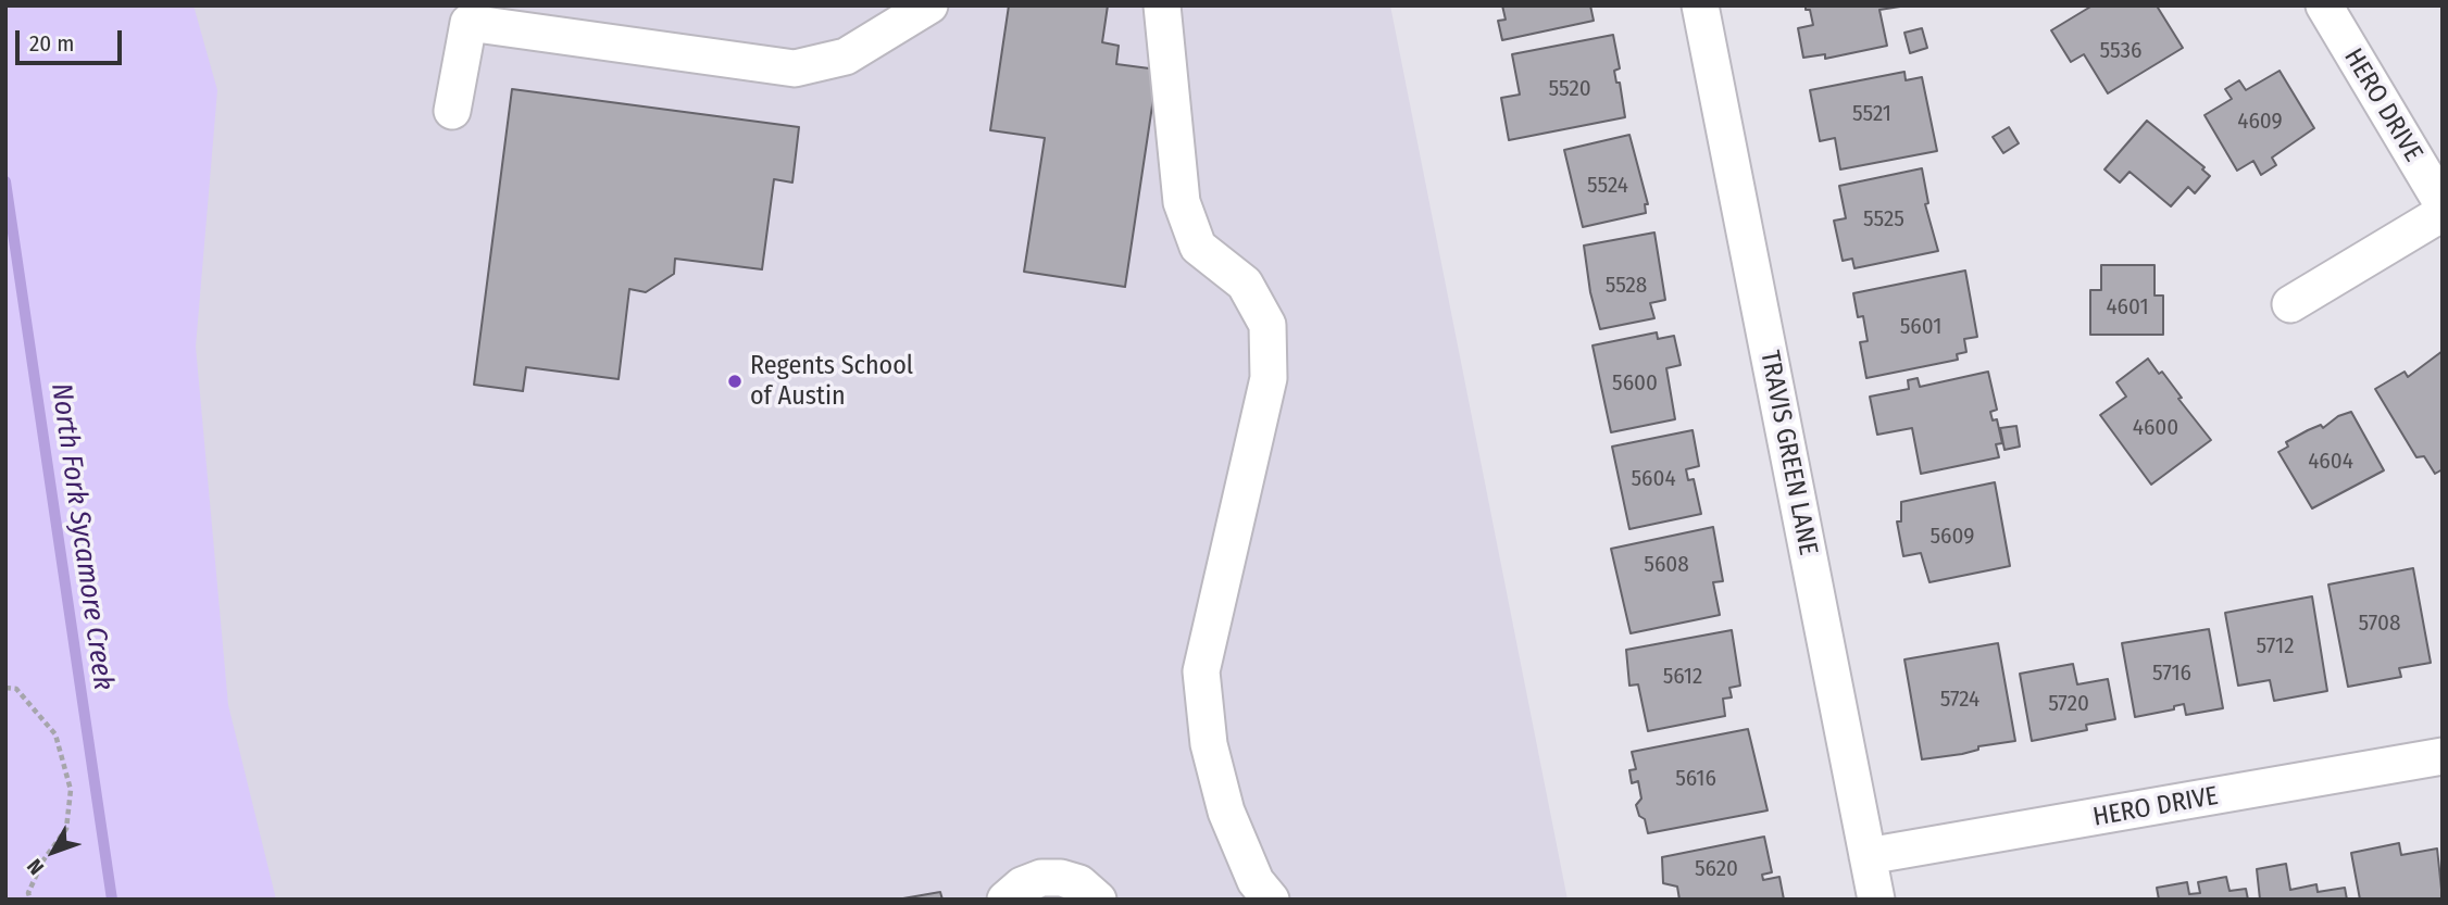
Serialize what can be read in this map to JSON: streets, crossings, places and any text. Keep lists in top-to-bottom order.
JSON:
{
  "streets": {
    "street": ["HERO DRIVE", "TRAVIS GREEN LANE"]
  },
  "crossings": [
    ["HERO DRIVE", "TRAVIS GREEN LANE"]
  ],
  "water": ["North Fork Sycamore Creek"],
  "places": ["Regents School of Austin"],
  "house_numbers": [
    "5536",
    "5520",
    "5521",
    "4609",
    "5524",
    "5525",
    "5528",
    "4601",
    "5601",
    "5600",
    "4600",
    "4604",
    "5604",
    "5609",
    "5608",
    "5708",
    "5712",
    "5716",
    "5612",
    "5724",
    "5720",
    "5616",
    "5620"
  ],
  "scale_bar": "20 m",
  "north": "bottom left"
}
